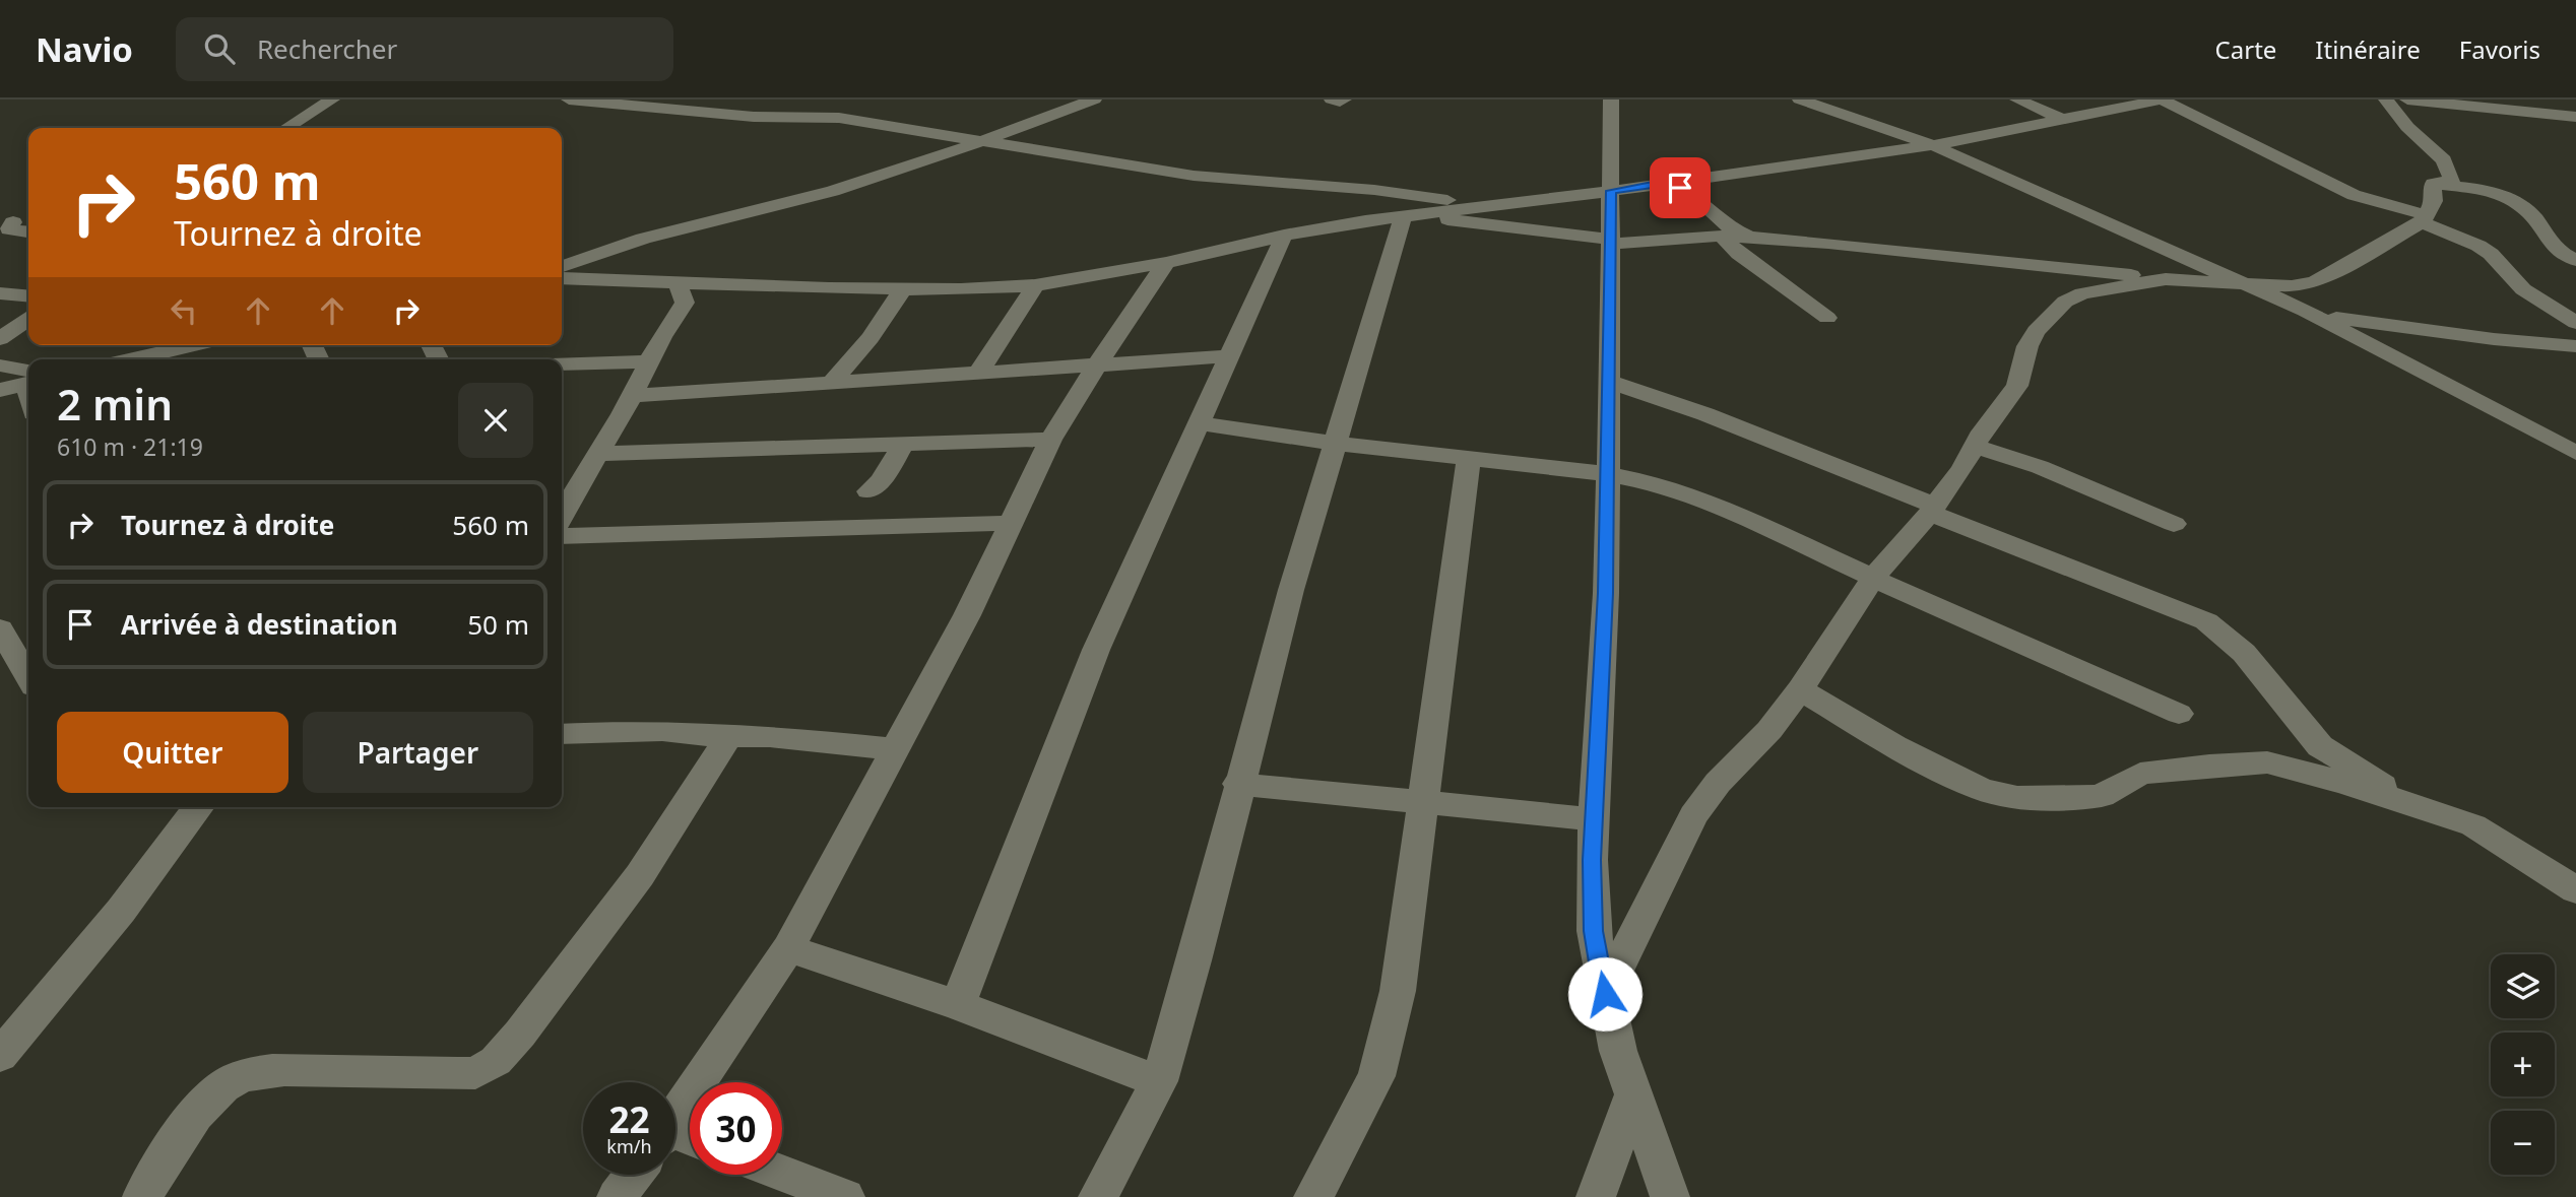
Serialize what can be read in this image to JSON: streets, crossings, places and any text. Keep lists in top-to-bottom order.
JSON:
{
  "page": {
    "header": "Navio",
    "search": "Rechercher",
    "nav": ["Carte", "Itinéraire", "Favoris"],
    "turn": ["560 m", "Tournez à droite"],
    "heading": ["2 min", "610 m · 21:19"],
    "list": [
      {
        "name": "Tournez à droite",
        "value": "560 m"
      },
      {
        "name": "Arrivée à destination",
        "value": "50 m"
      }
    ],
    "buttons": ["Quitter", "Partager"],
    "map_buttons": ["+", "−"],
    "speed": "22 km/h",
    "limit": "30"
  }
}
